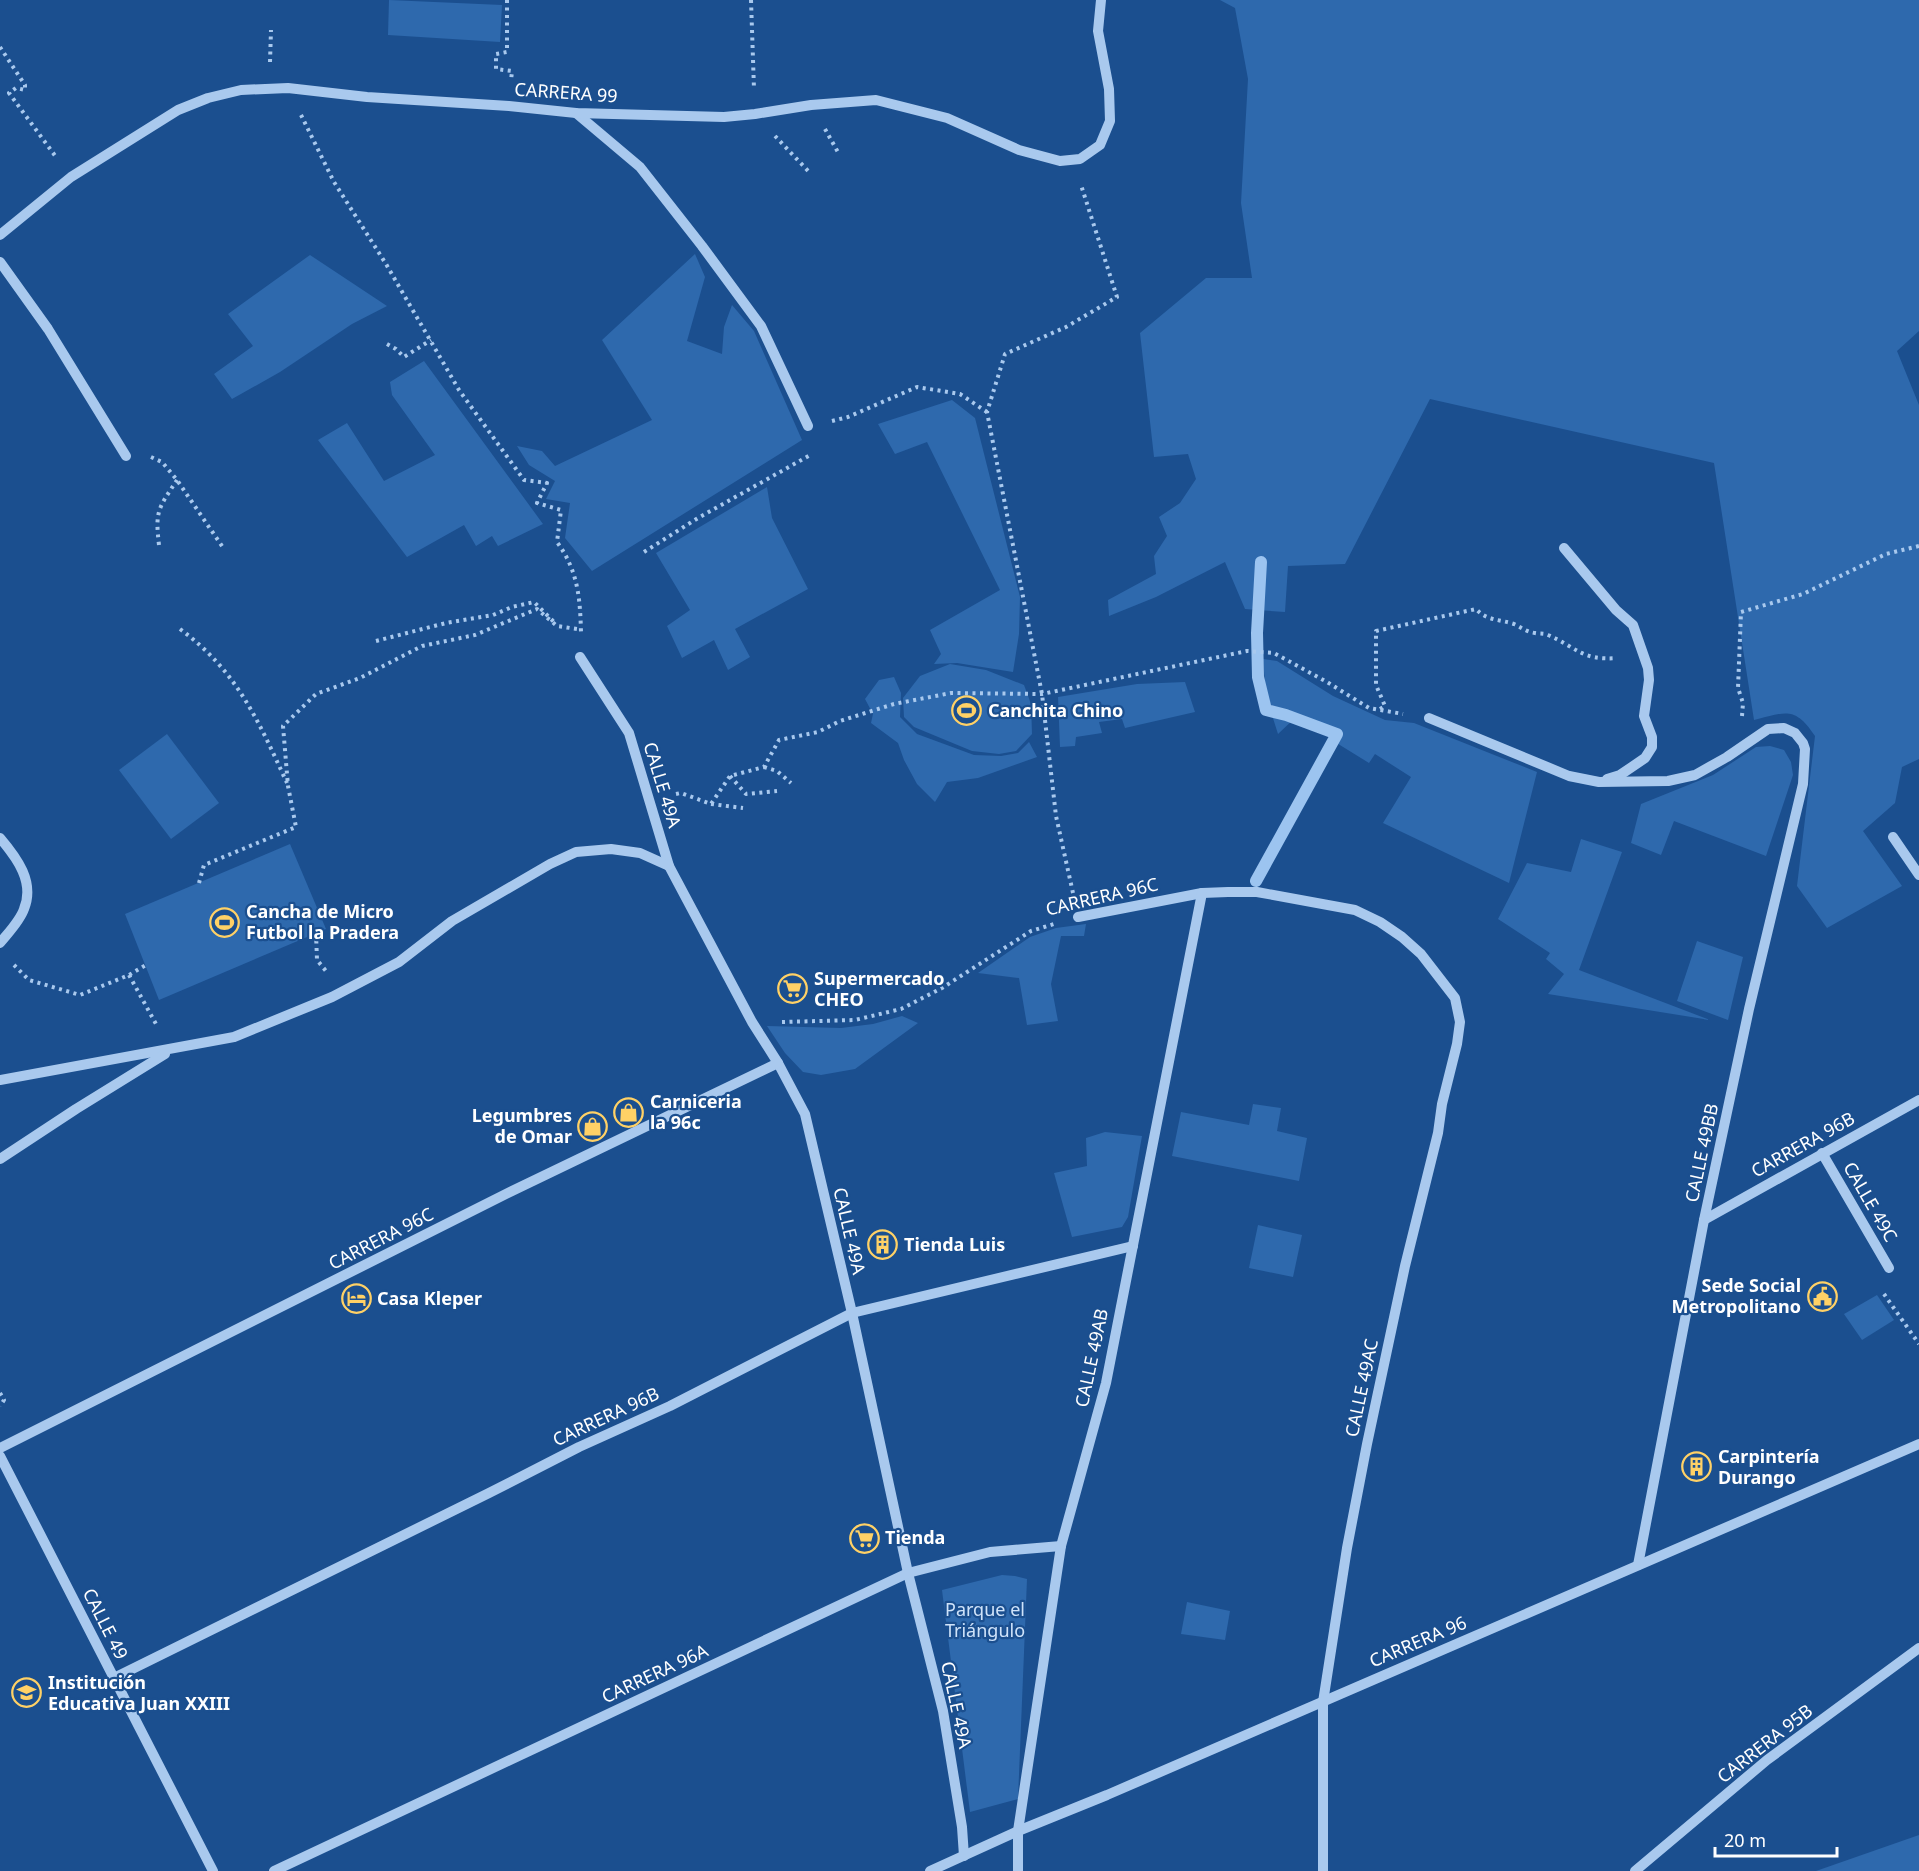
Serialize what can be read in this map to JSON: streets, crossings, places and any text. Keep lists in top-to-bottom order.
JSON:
{
  "streets": {
    "street": [
      "CARRERA 99",
      "CALLE 49A",
      "CARRERA 96C",
      "CARRERA 96B",
      "CALLE 49BB",
      "CALLE 49C",
      "CALLE 49AB",
      "CALLE 49AC",
      "CALLE 49",
      "CARRERA 96",
      "CARRERA 96A",
      "CARRERA 95B"
    ]
  },
  "crossings": [
    ["CALLE 49A", "CARRERA 96C"],
    ["CALLE 49A", "CARRERA 96B"],
    ["CALLE 49A", "CARRERA 96"],
    ["CALLE 49A", "CARRERA 96A"],
    ["CARRERA 96C", "CALLE 49AB"],
    ["CARRERA 96C", "CALLE 49AC"],
    ["CARRERA 96B", "CALLE 49BB"],
    ["CARRERA 96B", "CALLE 49C"],
    ["CARRERA 96B", "CALLE 49AB"],
    ["CARRERA 96B", "CALLE 49"],
    ["CALLE 49BB", "CARRERA 96"],
    ["CALLE 49AB", "CARRERA 96"],
    ["CALLE 49AB", "CARRERA 96A"],
    ["CALLE 49AC", "CARRERA 96"]
  ],
  "parks": ["Parque el Triángulo"],
  "places": {
    "sports": ["Canchita Chino", "Cancha de Micro Futbol la Pradera"],
    "supermarket": ["Supermercado CHEO", "Tienda"],
    "shop": ["Carniceria la 96c", "Legumbres de Omar"],
    "building": ["Tienda Luis", "Carpintería Durango"],
    "public building": ["Sede Social Metropolitano"],
    "hotel": ["Casa Kleper"],
    "school or university": ["Institución Educativa Juan XXIII"]
  },
  "scale_bar": "20 m"
}
